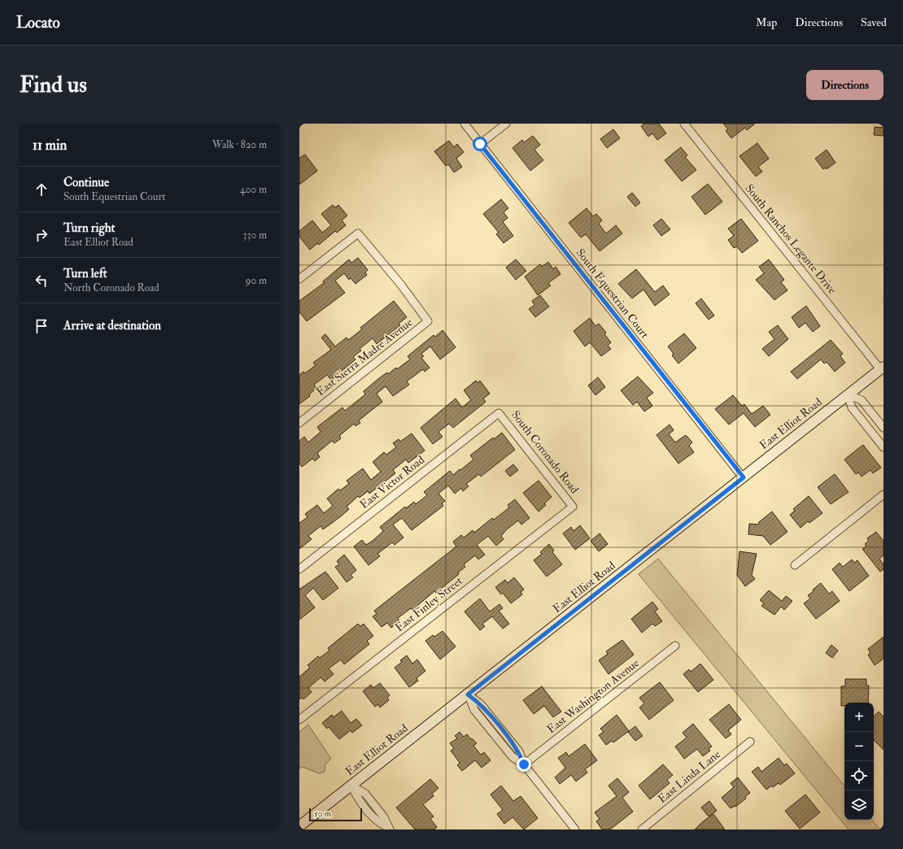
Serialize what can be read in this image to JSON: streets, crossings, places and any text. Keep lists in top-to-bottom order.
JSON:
{
  "streets": {
    "main road": ["East Elliot Road"],
    "street": [
      "South Ranchos Legante Drive",
      "South Equestrian Court",
      "East Sierra Madre Avenue",
      "South Coronado Road",
      "East Victor Road",
      "East Finley Street",
      "East Washington Avenue",
      "East Linda Lane"
    ]
  },
  "crossings": [
    ["South Ranchos Legante Drive", "East Elliot Road"],
    ["South Equestrian Court", "East Elliot Road"],
    ["South Coronado Road", "East Victor Road"],
    ["South Coronado Road", "East Finley Street"]
  ],
  "scale_bar": "50 m",
  "page": {
    "header": "Locato",
    "nav": ["Map", "Directions", "Saved"],
    "buttons": "Directions",
    "title": "Find us",
    "heading": ["11 min", "Walk · 820 m"],
    "list": [
      ["Continue", "South Equestrian Court", "400 m"],
      ["Turn right", "East Elliot Road", "330 m"],
      ["Turn left", "North Coronado Road", "90 m"],
      "Arrive at destination"
    ],
    "map_buttons": ["+", "−"],
    "scale": "50 m"
  }
}
